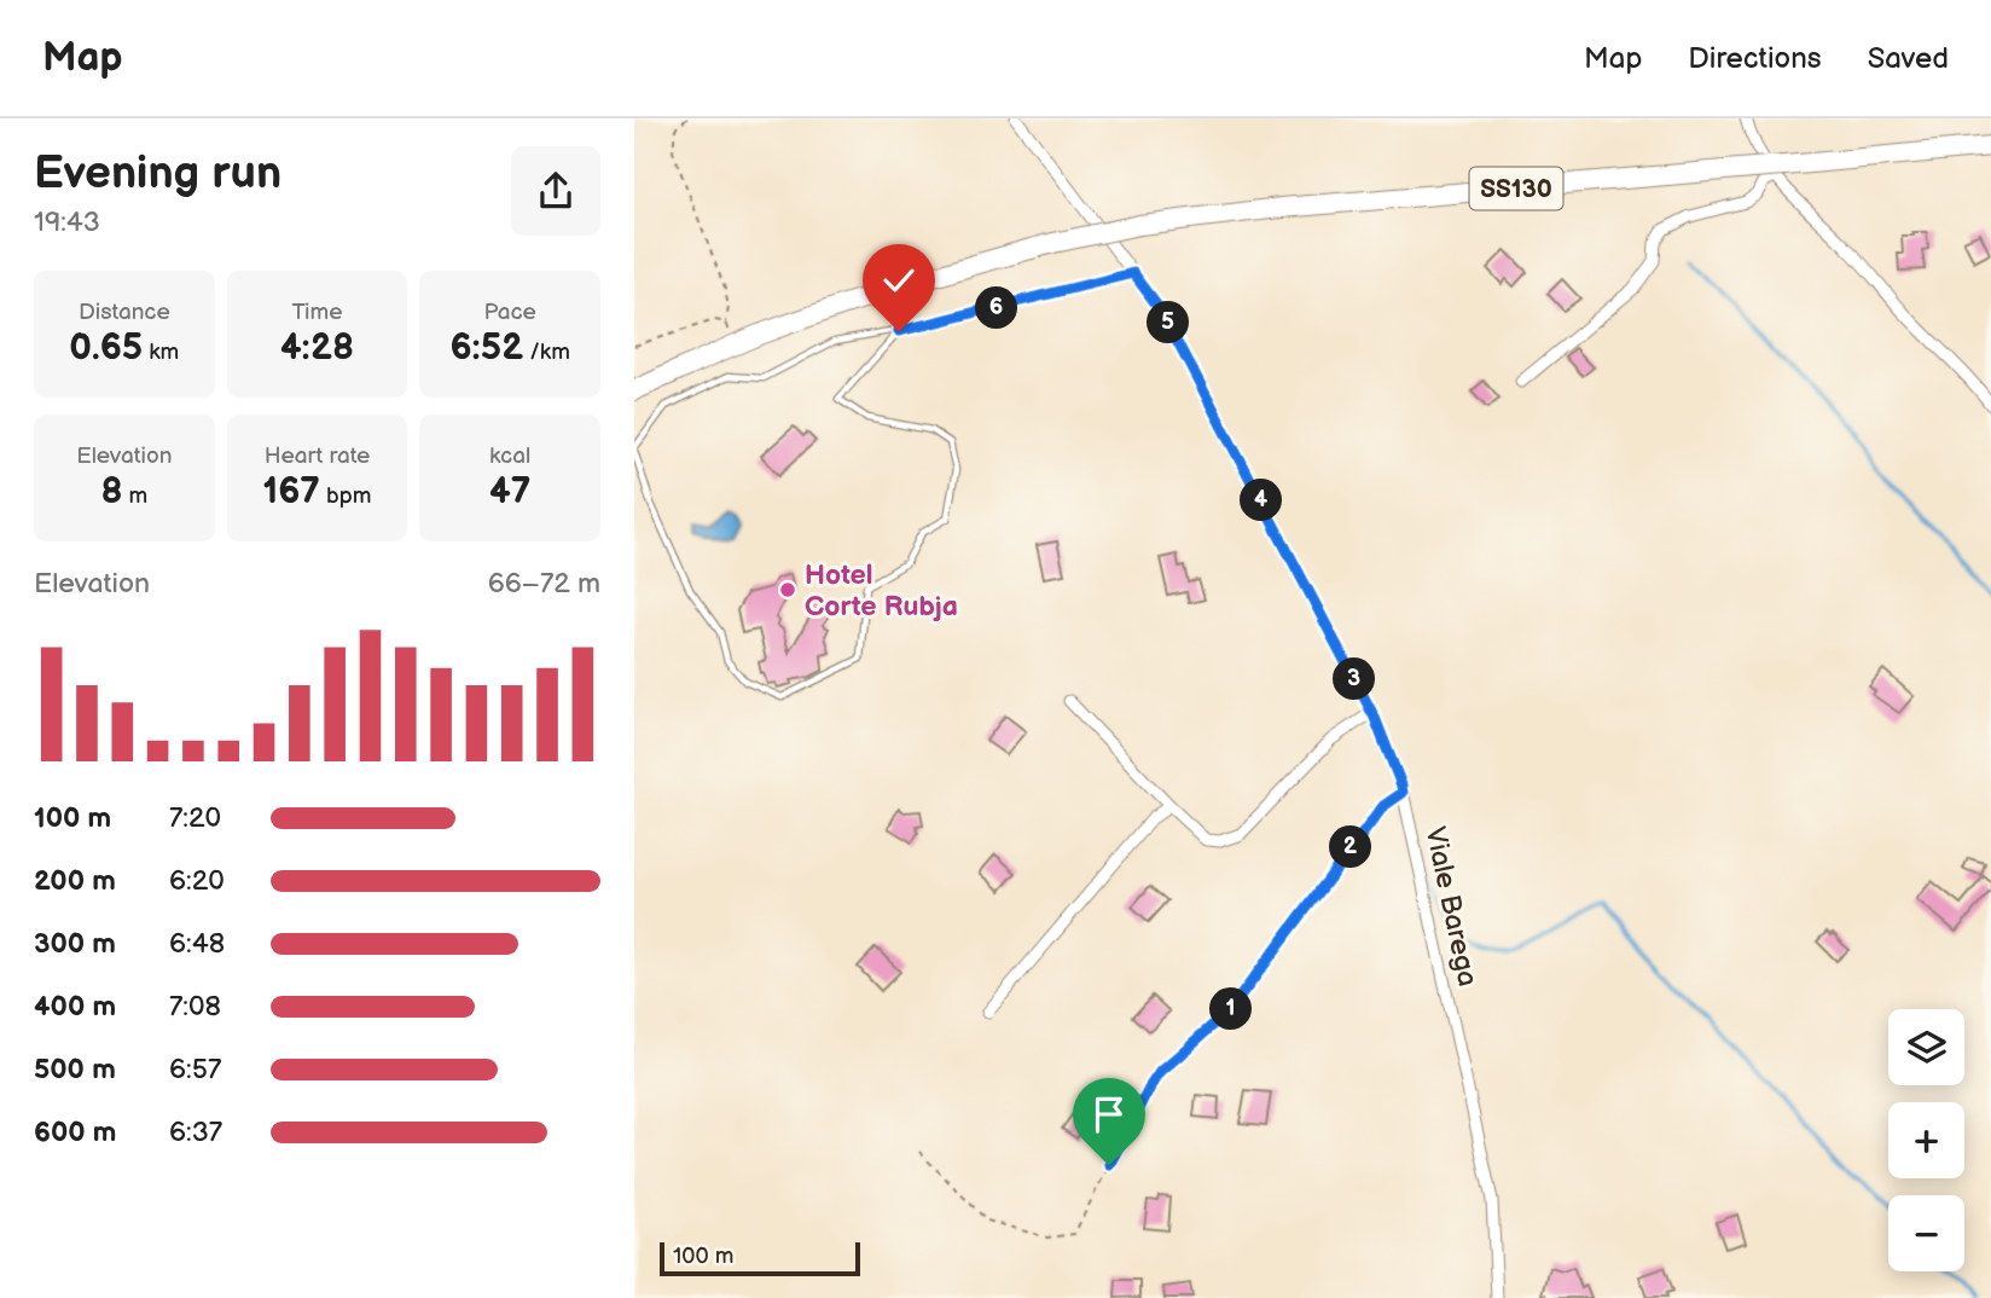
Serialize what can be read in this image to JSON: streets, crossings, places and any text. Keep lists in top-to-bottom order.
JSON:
{
  "streets": {
    "highway": ["SS130"],
    "street": ["Viale Barega"]
  },
  "places": ["Hotel Corte Rubja"],
  "scale_bar": "100 m",
  "page": {
    "header": "Map",
    "nav": ["Map", "Directions", "Saved"],
    "heading": ["Evening run", "19:43"],
    "stats": [
      ["Distance", "0.65 km"],
      ["Time", "4:28"],
      ["Pace", "6:52 /km"],
      ["Elevation", "8 m"],
      ["Heart rate", "167 bpm"],
      ["kcal", "47"]
    ],
    "pins": [
      "6",
      "5",
      "4",
      "3",
      "2",
      "1"
    ],
    "chart": ["Elevation", "66–72 m"],
    "list": [
      {
        "name": "100 m",
        "note": "7:20"
      },
      {
        "name": "200 m",
        "note": "6:20"
      },
      {
        "name": "300 m",
        "note": "6:48"
      },
      {
        "name": "400 m",
        "note": "7:08"
      },
      {
        "name": "500 m",
        "note": "6:57"
      },
      {
        "name": "600 m",
        "note": "6:37"
      }
    ],
    "map_buttons": ["+", "−"],
    "scale": "100 m"
  }
}
